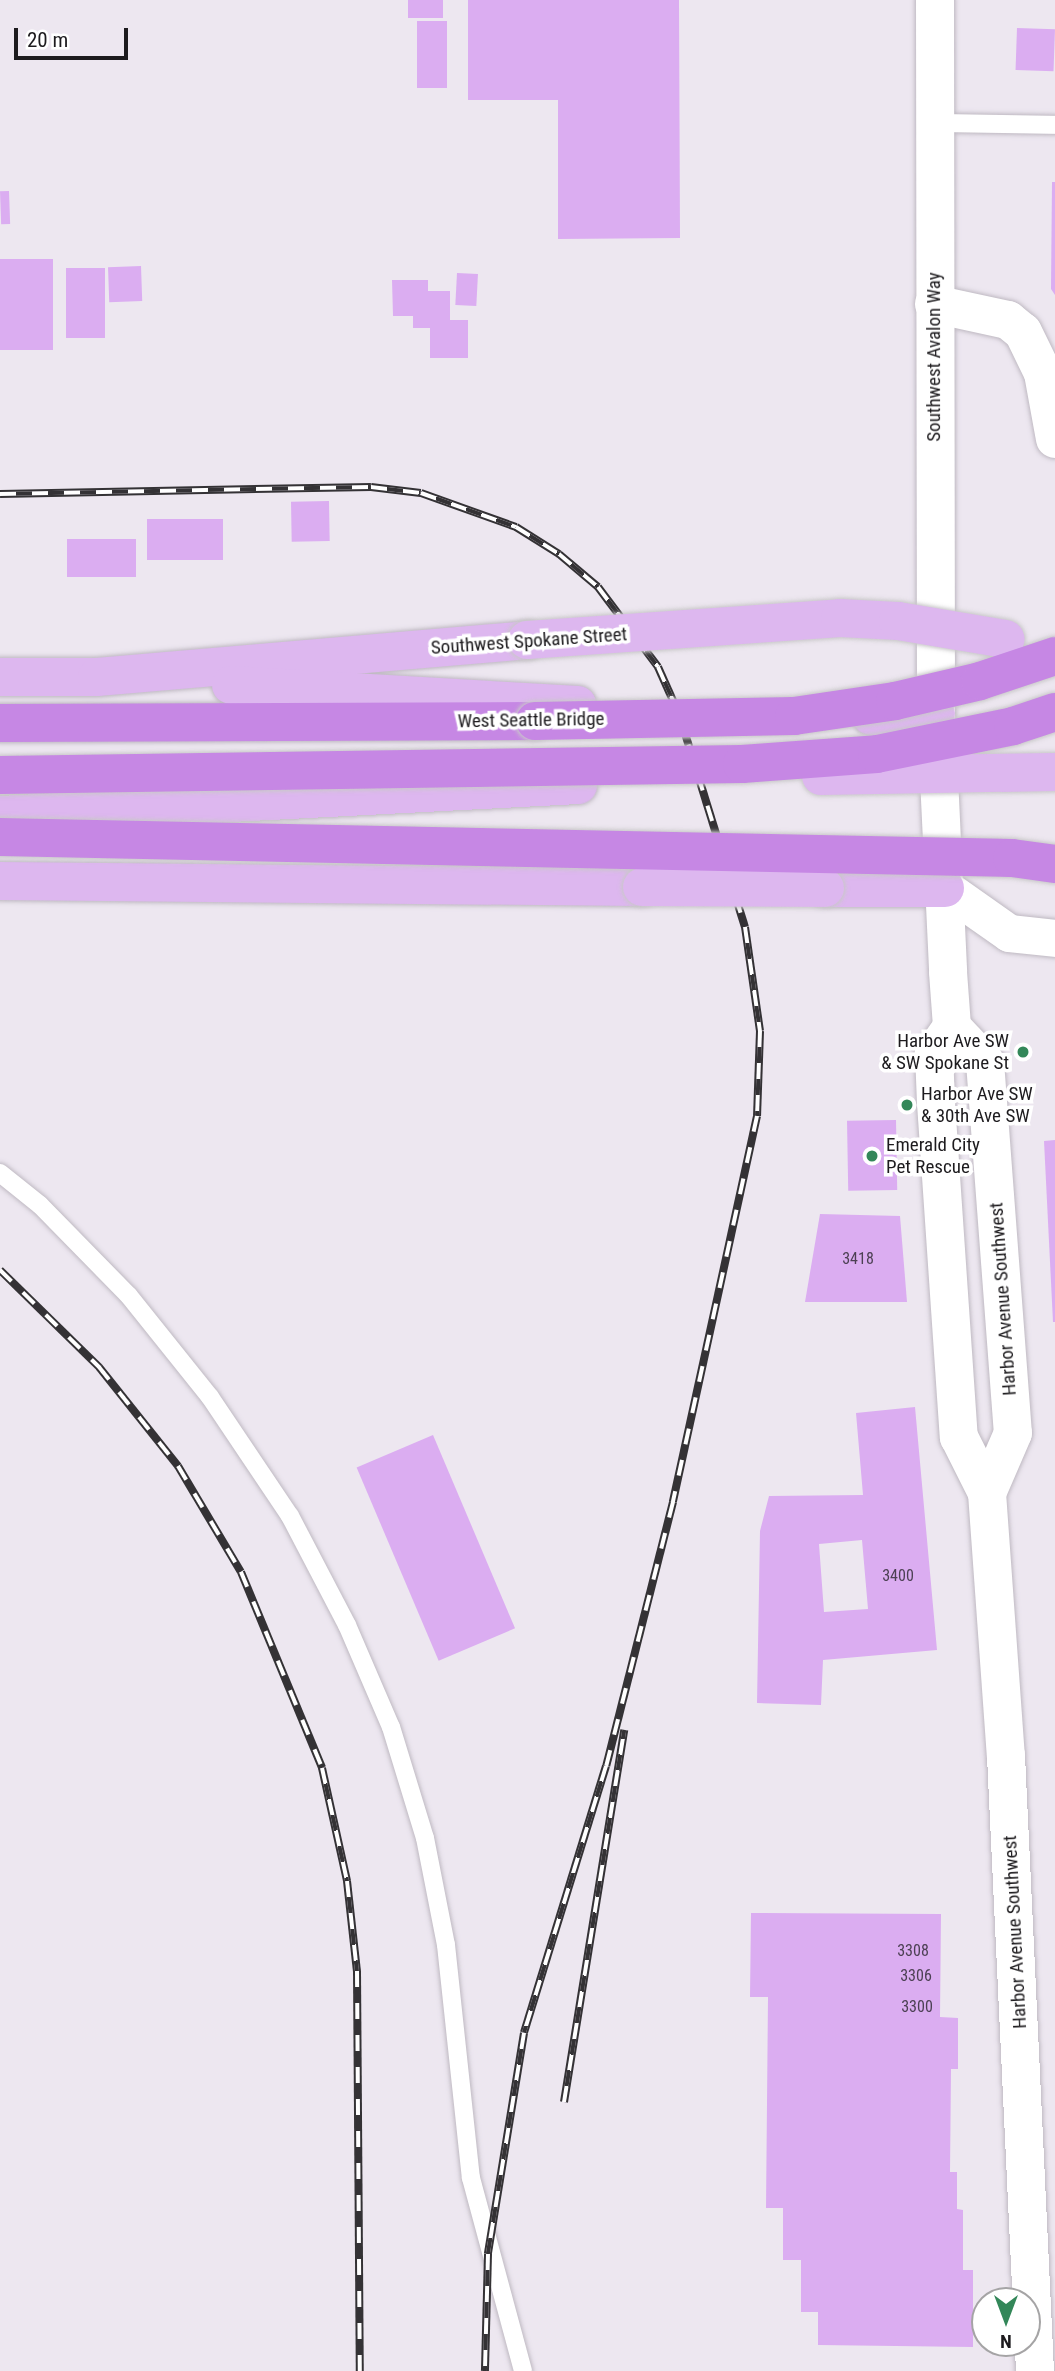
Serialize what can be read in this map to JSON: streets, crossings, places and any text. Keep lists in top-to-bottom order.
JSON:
{
  "streets": {
    "highway": ["West Seattle Bridge"],
    "main road": ["Southwest Avalon Way", "Southwest Spokane Street", "Harbor Avenue Southwest"]
  },
  "crossings": [
    ["Southwest Spokane Street", "West Seattle Bridge"]
  ],
  "places": ["Harbor Ave SW & SW Spokane St", "Harbor Ave SW & 30th Ave SW", "Emerald City Pet Rescue"],
  "house_numbers": [
    "3418",
    "3400",
    "3308",
    "3306",
    "3300"
  ],
  "scale_bar": "20 m",
  "north": "bottom"
}
